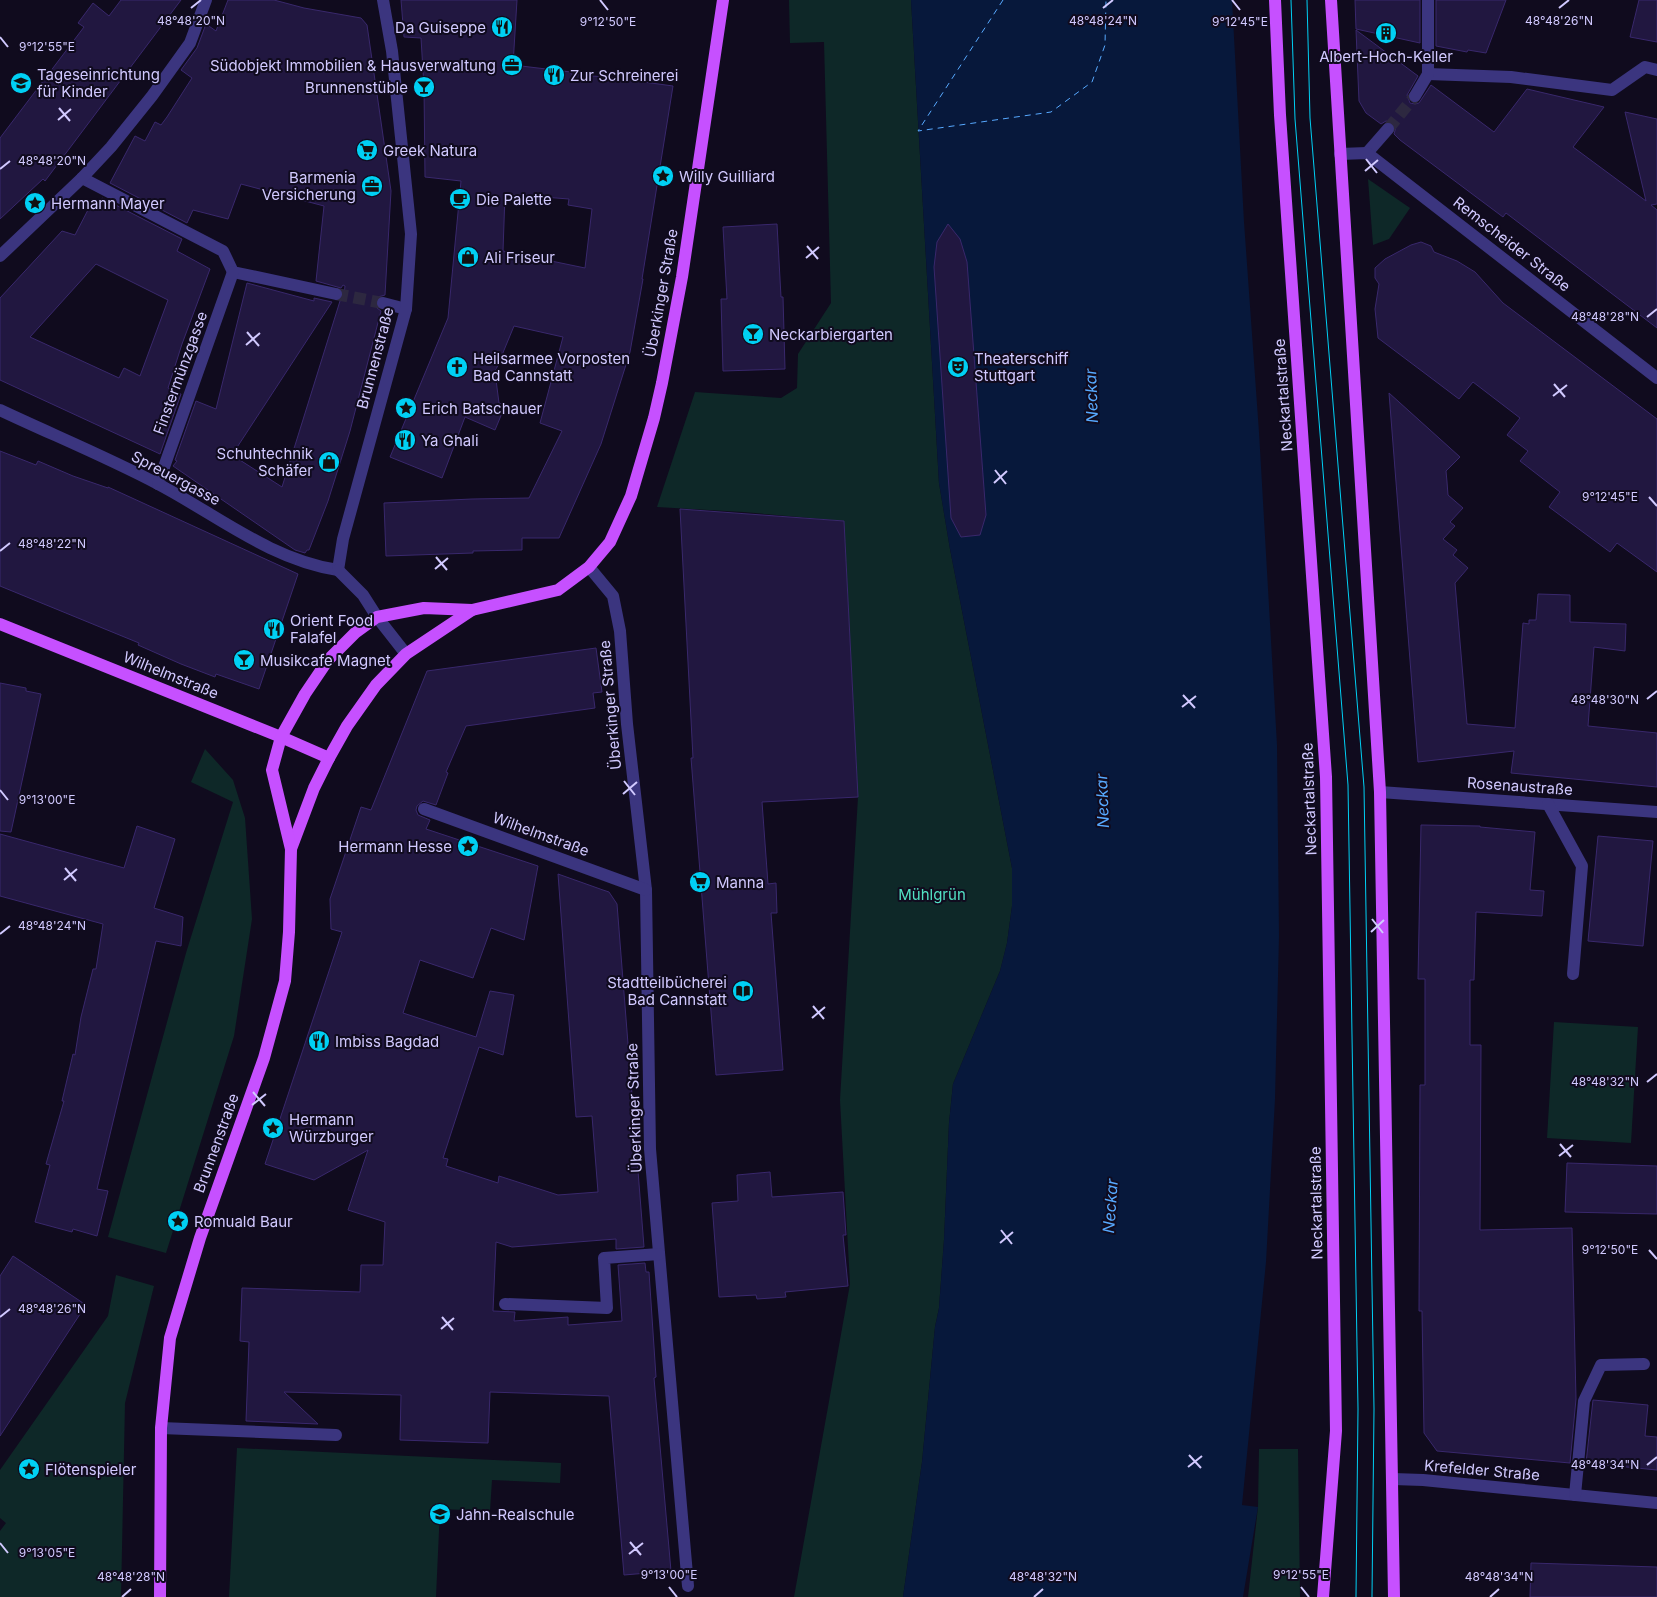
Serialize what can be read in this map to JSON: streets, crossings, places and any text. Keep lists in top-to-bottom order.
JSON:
{
  "streets": {
    "main road": [
      "Überkinger Straße",
      "Brunnenstraße",
      "Neckartalstraße",
      "Wilhelmstraße"
    ],
    "street": [
      "Remscheider Straße",
      "Finstermünzgasse",
      "Spreuergasse",
      "Rosenaustraße",
      "Krefelder Straße"
    ]
  },
  "crossings": [
    ["Überkinger Straße", "Brunnenstraße"],
    ["Überkinger Straße", "Wilhelmstraße"],
    ["Brunnenstraße", "Spreuergasse"],
    ["Brunnenstraße", "Wilhelmstraße"],
    ["Finstermünzgasse", "Spreuergasse"]
  ],
  "water": ["Neckar"],
  "parks": ["Mühlgrün"],
  "places": {
    "restaurant": [
      "Da Guiseppe",
      "Zur Schreinerei",
      "Ya Ghali",
      "Orient Food Falafel",
      "Imbiss Bagdad"
    ],
    "building": ["Albert-Hoch-Keller"],
    "office": ["Südobjekt Immobilien & Hausverwaltung", "Barmenia Versicherung"],
    "school or university": ["Tageseinrichtung für Kinder", "Jahn-Realschule"],
    "bar": ["Brunnenstüble", "Neckarbiergarten", "Musikcafe Magnet"],
    "supermarket": ["Greek Natura", "Manna"],
    "place": [
      "Willy Guilliard",
      "Hermann Mayer",
      "Erich Batschauer",
      "Hermann Hesse",
      "Hermann Würzburger",
      "Romuald Baur",
      "Flötenspieler"
    ],
    "cafe": ["Die Palette"],
    "shop": ["Ali Friseur", "Schuhtechnik Schäfer"],
    "church": ["Heilsarmee Vorposten Bad Cannstatt"],
    "theatre": ["Theaterschiff Stuttgart"],
    "library": ["Stadtteilbücherei Bad Cannstatt"]
  },
  "coordinates": [
    "48°48'20\"N",
    "48°48'24\"N",
    "48°48'26\"N",
    "9°12'45\"E",
    "9°12'50\"E",
    "9°12'55\"E",
    "48°48'28\"N",
    "48°48'22\"N",
    "48°48'30\"N",
    "9°13'00\"E",
    "48°48'32\"N",
    "48°48'34\"N",
    "9°13'05\"E"
  ]
}
